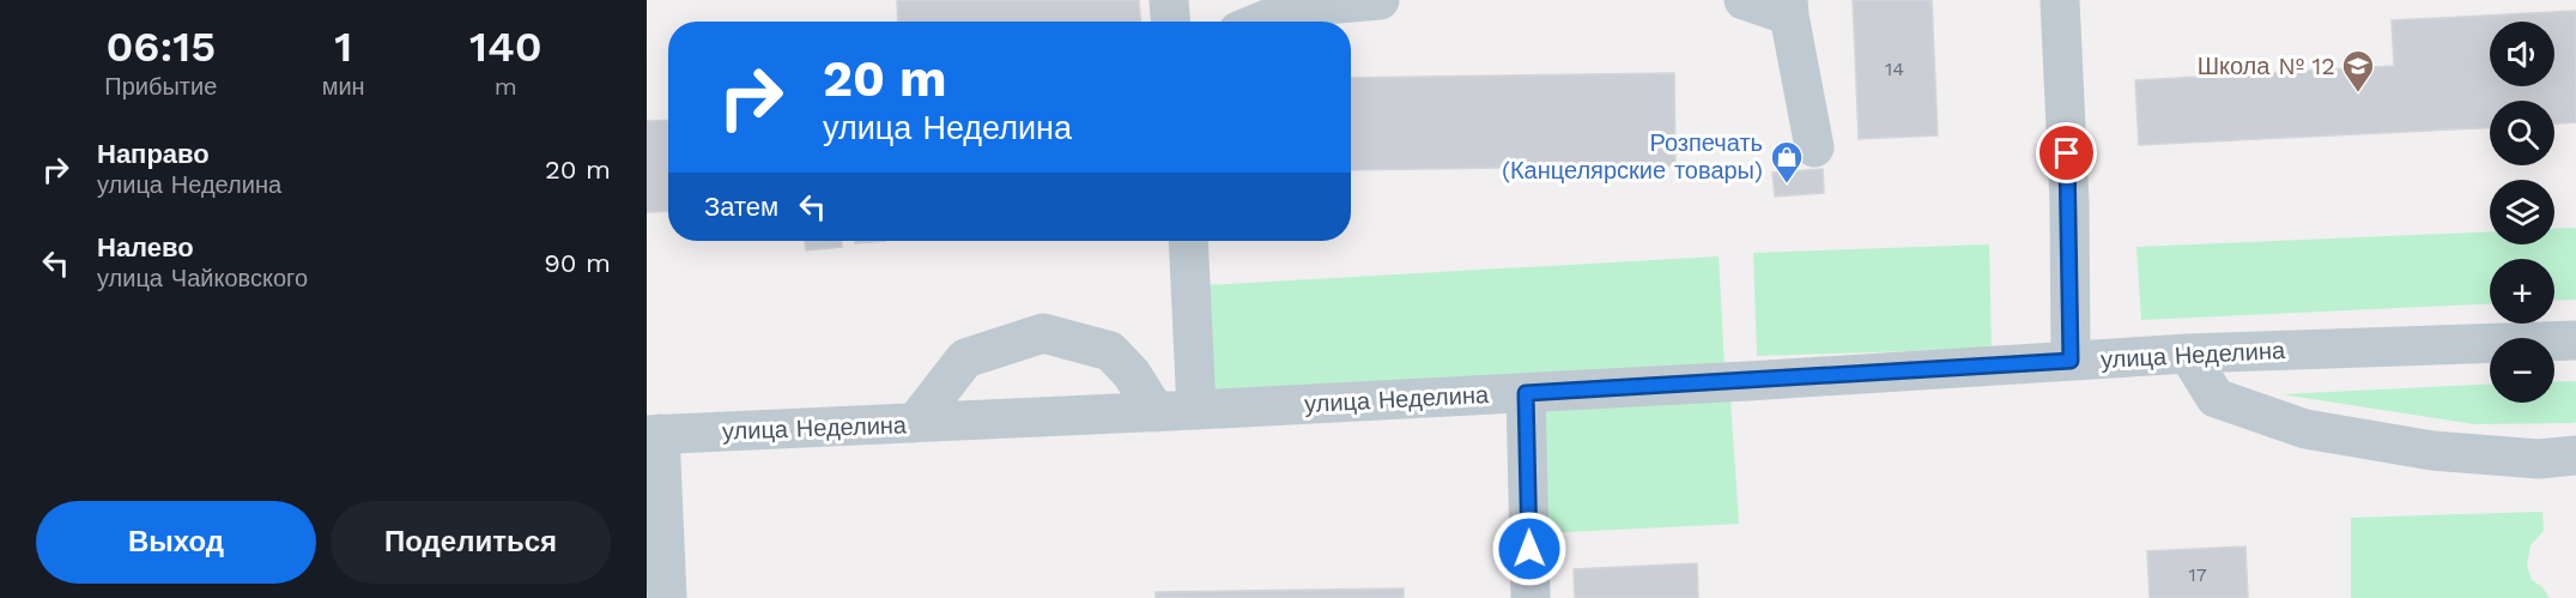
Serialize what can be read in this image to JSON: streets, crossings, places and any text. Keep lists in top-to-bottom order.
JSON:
{
  "streets": {
    "street": ["улица Неделина"]
  },
  "places": {
    "school or university": ["Школа № 12"],
    "shop": ["Розпечать (Канцелярские товары)"]
  },
  "house_numbers": ["14", "17"],
  "page": {
    "eta": [
      "06:15",
      "Прибытие",
      "1",
      "мин",
      "140",
      "m"
    ],
    "map_buttons": ["+", "−"],
    "turn": ["20 m", "улица Неделина"],
    "list": [
      {
        "name": "Направо",
        "note": "улица Неделина",
        "value": "20 m"
      },
      {
        "name": "Налево",
        "note": "улица Чайковского",
        "value": "90 m"
      }
    ],
    "then": "Затем",
    "buttons": ["Выход", "Поделиться"]
  }
}
